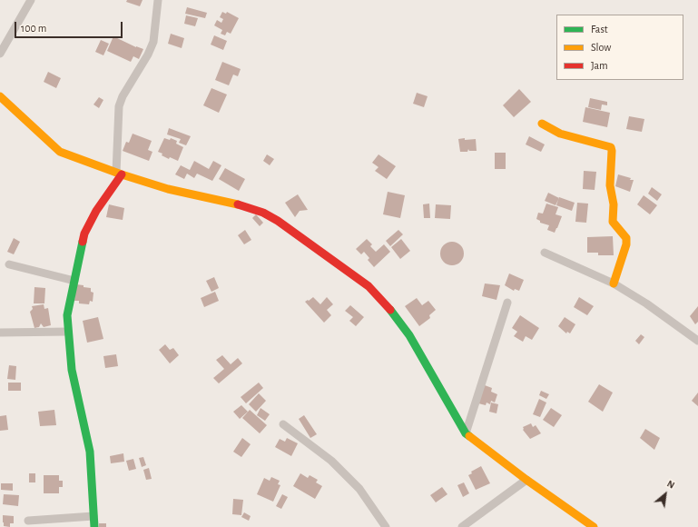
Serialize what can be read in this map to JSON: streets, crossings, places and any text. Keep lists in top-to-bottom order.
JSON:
{
  "legend": ["Fast", "Slow", "Jam"],
  "scale_bar": "100 m",
  "north": "top right"
}
